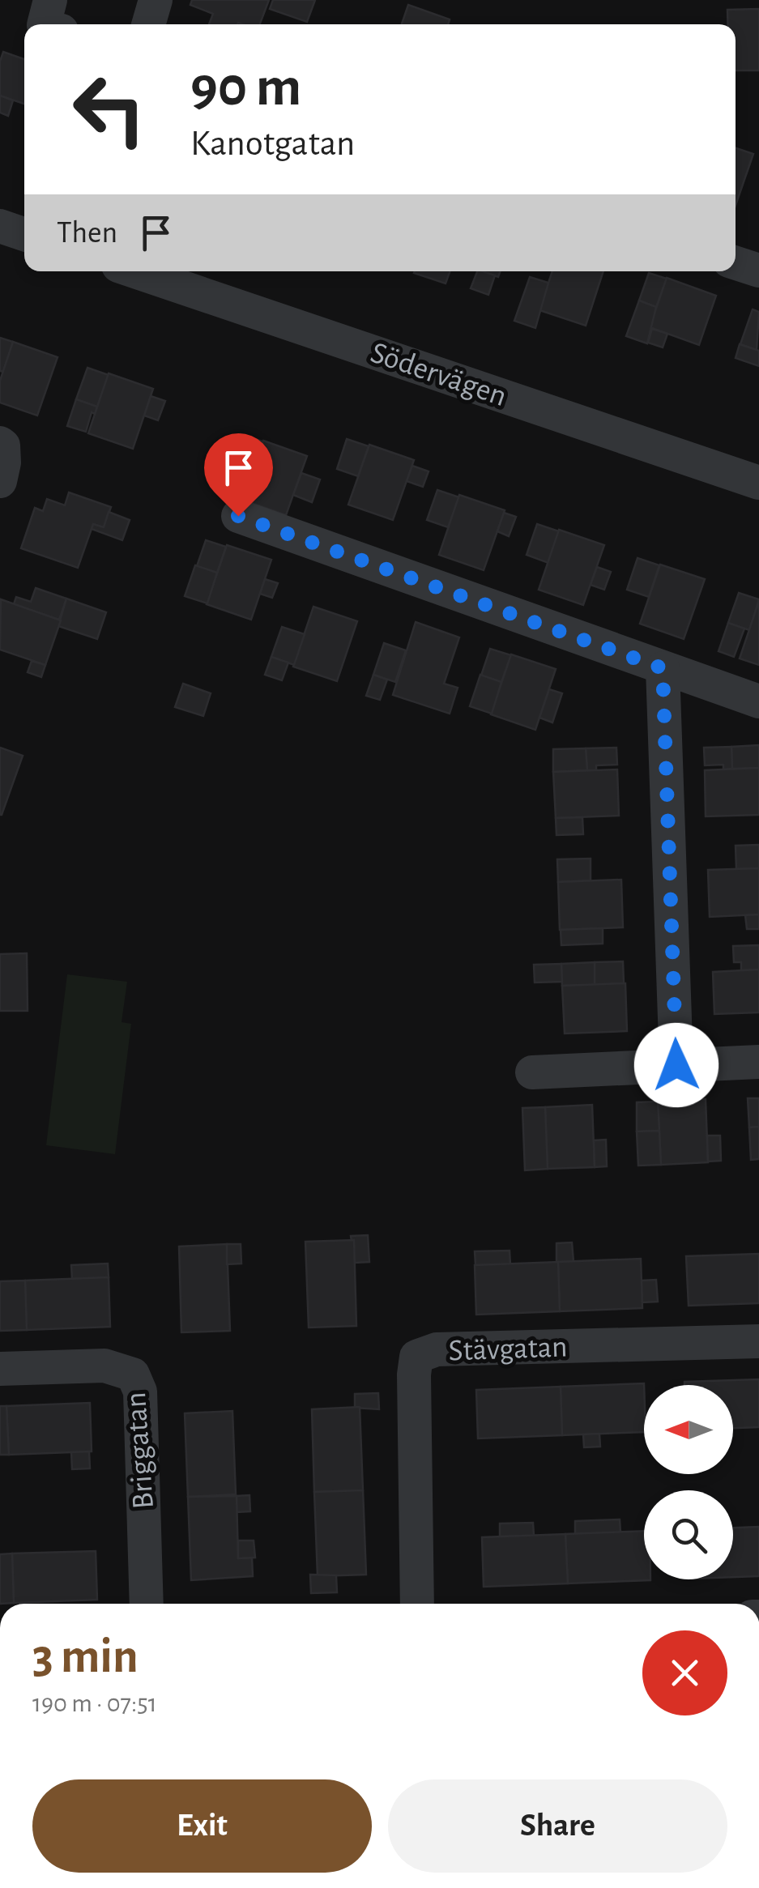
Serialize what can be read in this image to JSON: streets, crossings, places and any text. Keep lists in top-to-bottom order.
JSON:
{
  "streets": {
    "street": ["Södervägen", "Stävgatan", "Briggatan"]
  },
  "north": "left",
  "page": {
    "turn": ["90 m", "Kanotgatan"],
    "then": "Then",
    "heading": ["3 min", "190 m · 07:51"],
    "buttons": ["Exit", "Share"]
  }
}
